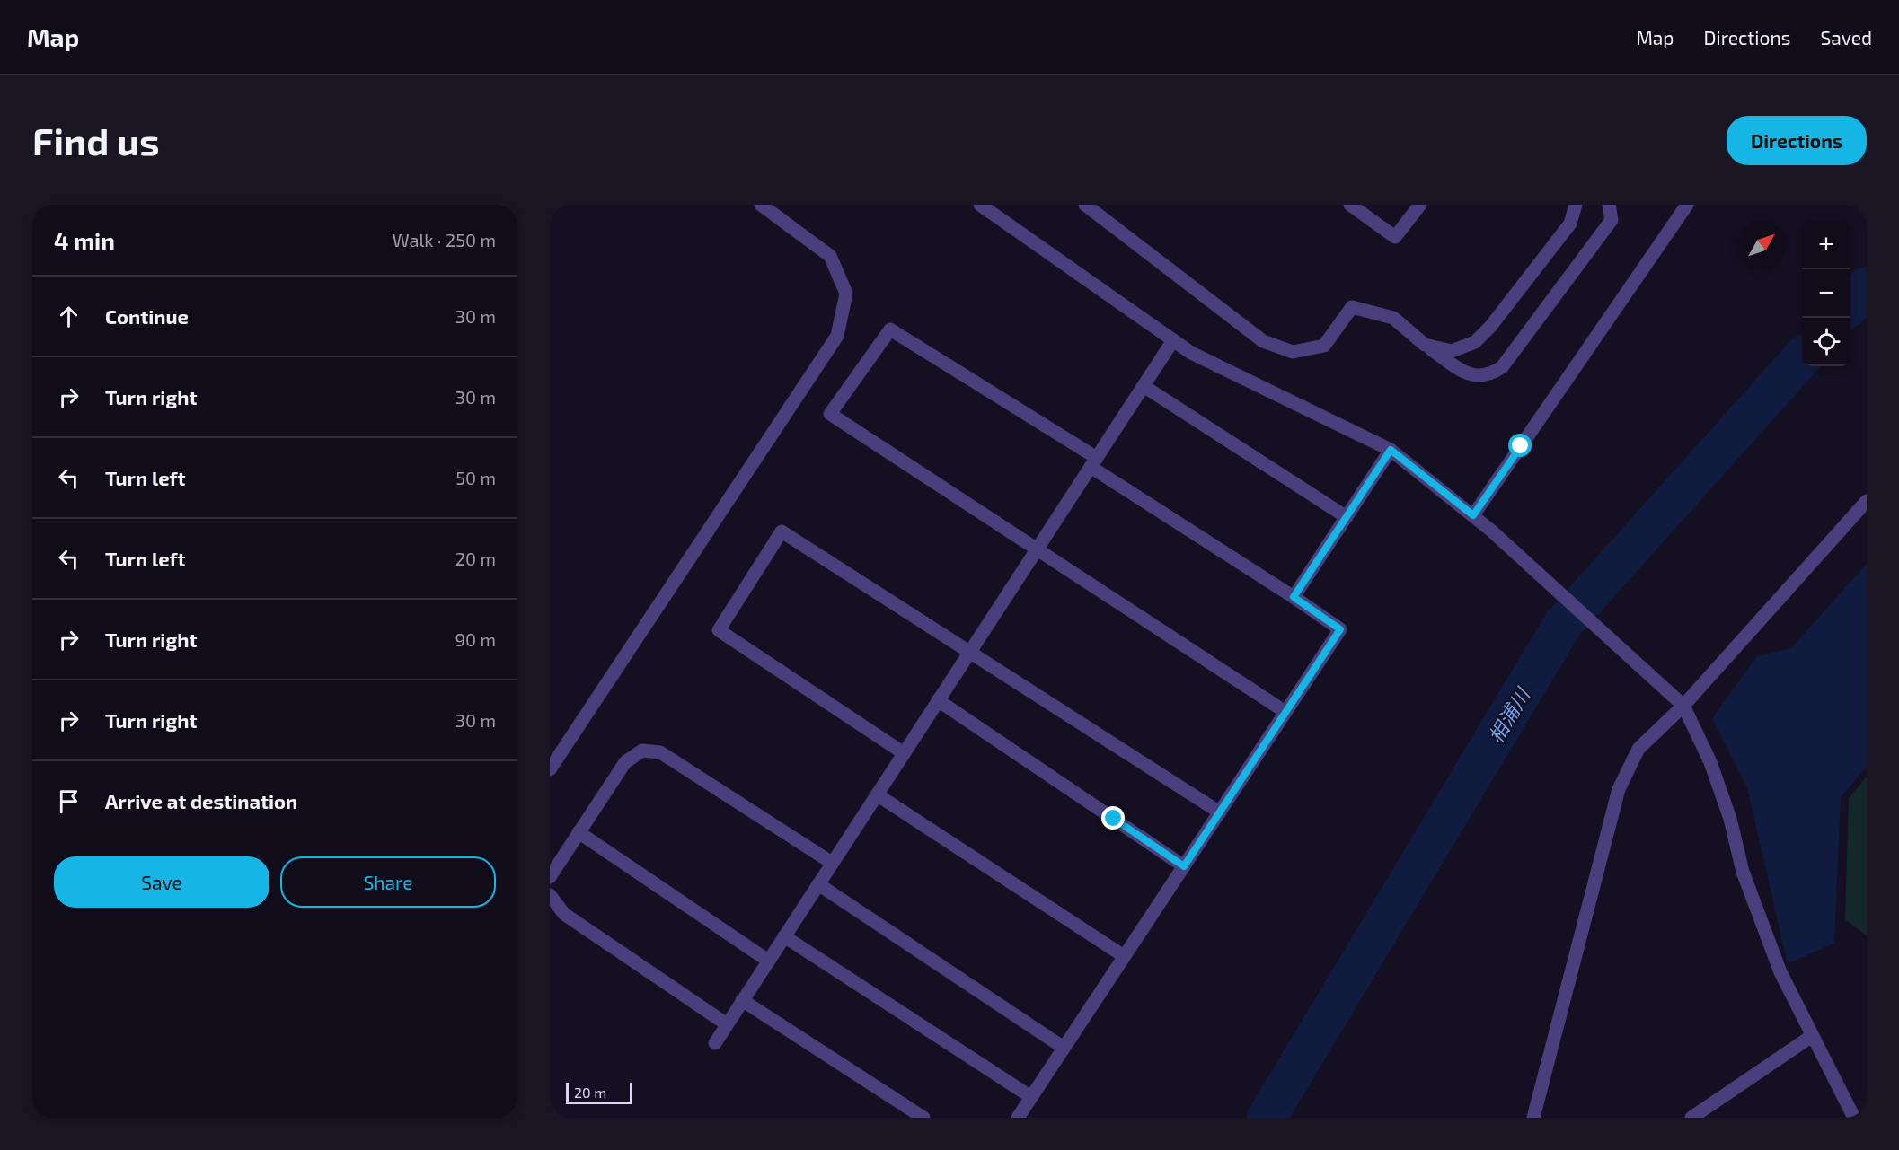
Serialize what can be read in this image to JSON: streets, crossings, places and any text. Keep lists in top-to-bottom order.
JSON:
{
  "water": ["相浦川"],
  "scale_bar": "20 m",
  "north": "top right",
  "page": {
    "header": "Map",
    "nav": ["Map", "Directions", "Saved"],
    "buttons": [
      "Directions",
      ["Save", "Share"]
    ],
    "title": "Find us",
    "heading": ["4 min", "Walk · 250 m"],
    "map_buttons": ["+", "−"],
    "list": [
      ["Continue", "30 m"],
      ["Turn right", "30 m"],
      ["Turn left", "50 m"],
      ["Turn left", "20 m"],
      ["Turn right", "90 m"],
      ["Turn right", "30 m"],
      "Arrive at destination"
    ],
    "scale": "20 m"
  }
}
